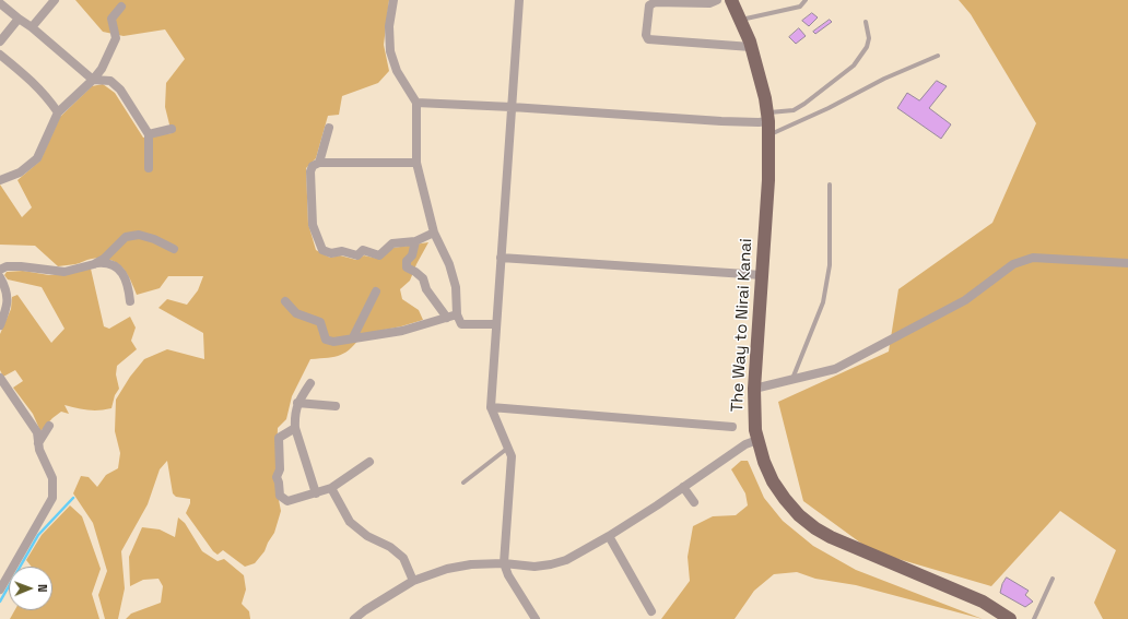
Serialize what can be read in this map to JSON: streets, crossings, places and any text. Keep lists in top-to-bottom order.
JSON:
{
  "streets": {
    "main road": ["The Way to Nirai Kanai"]
  },
  "north": "right"
}
